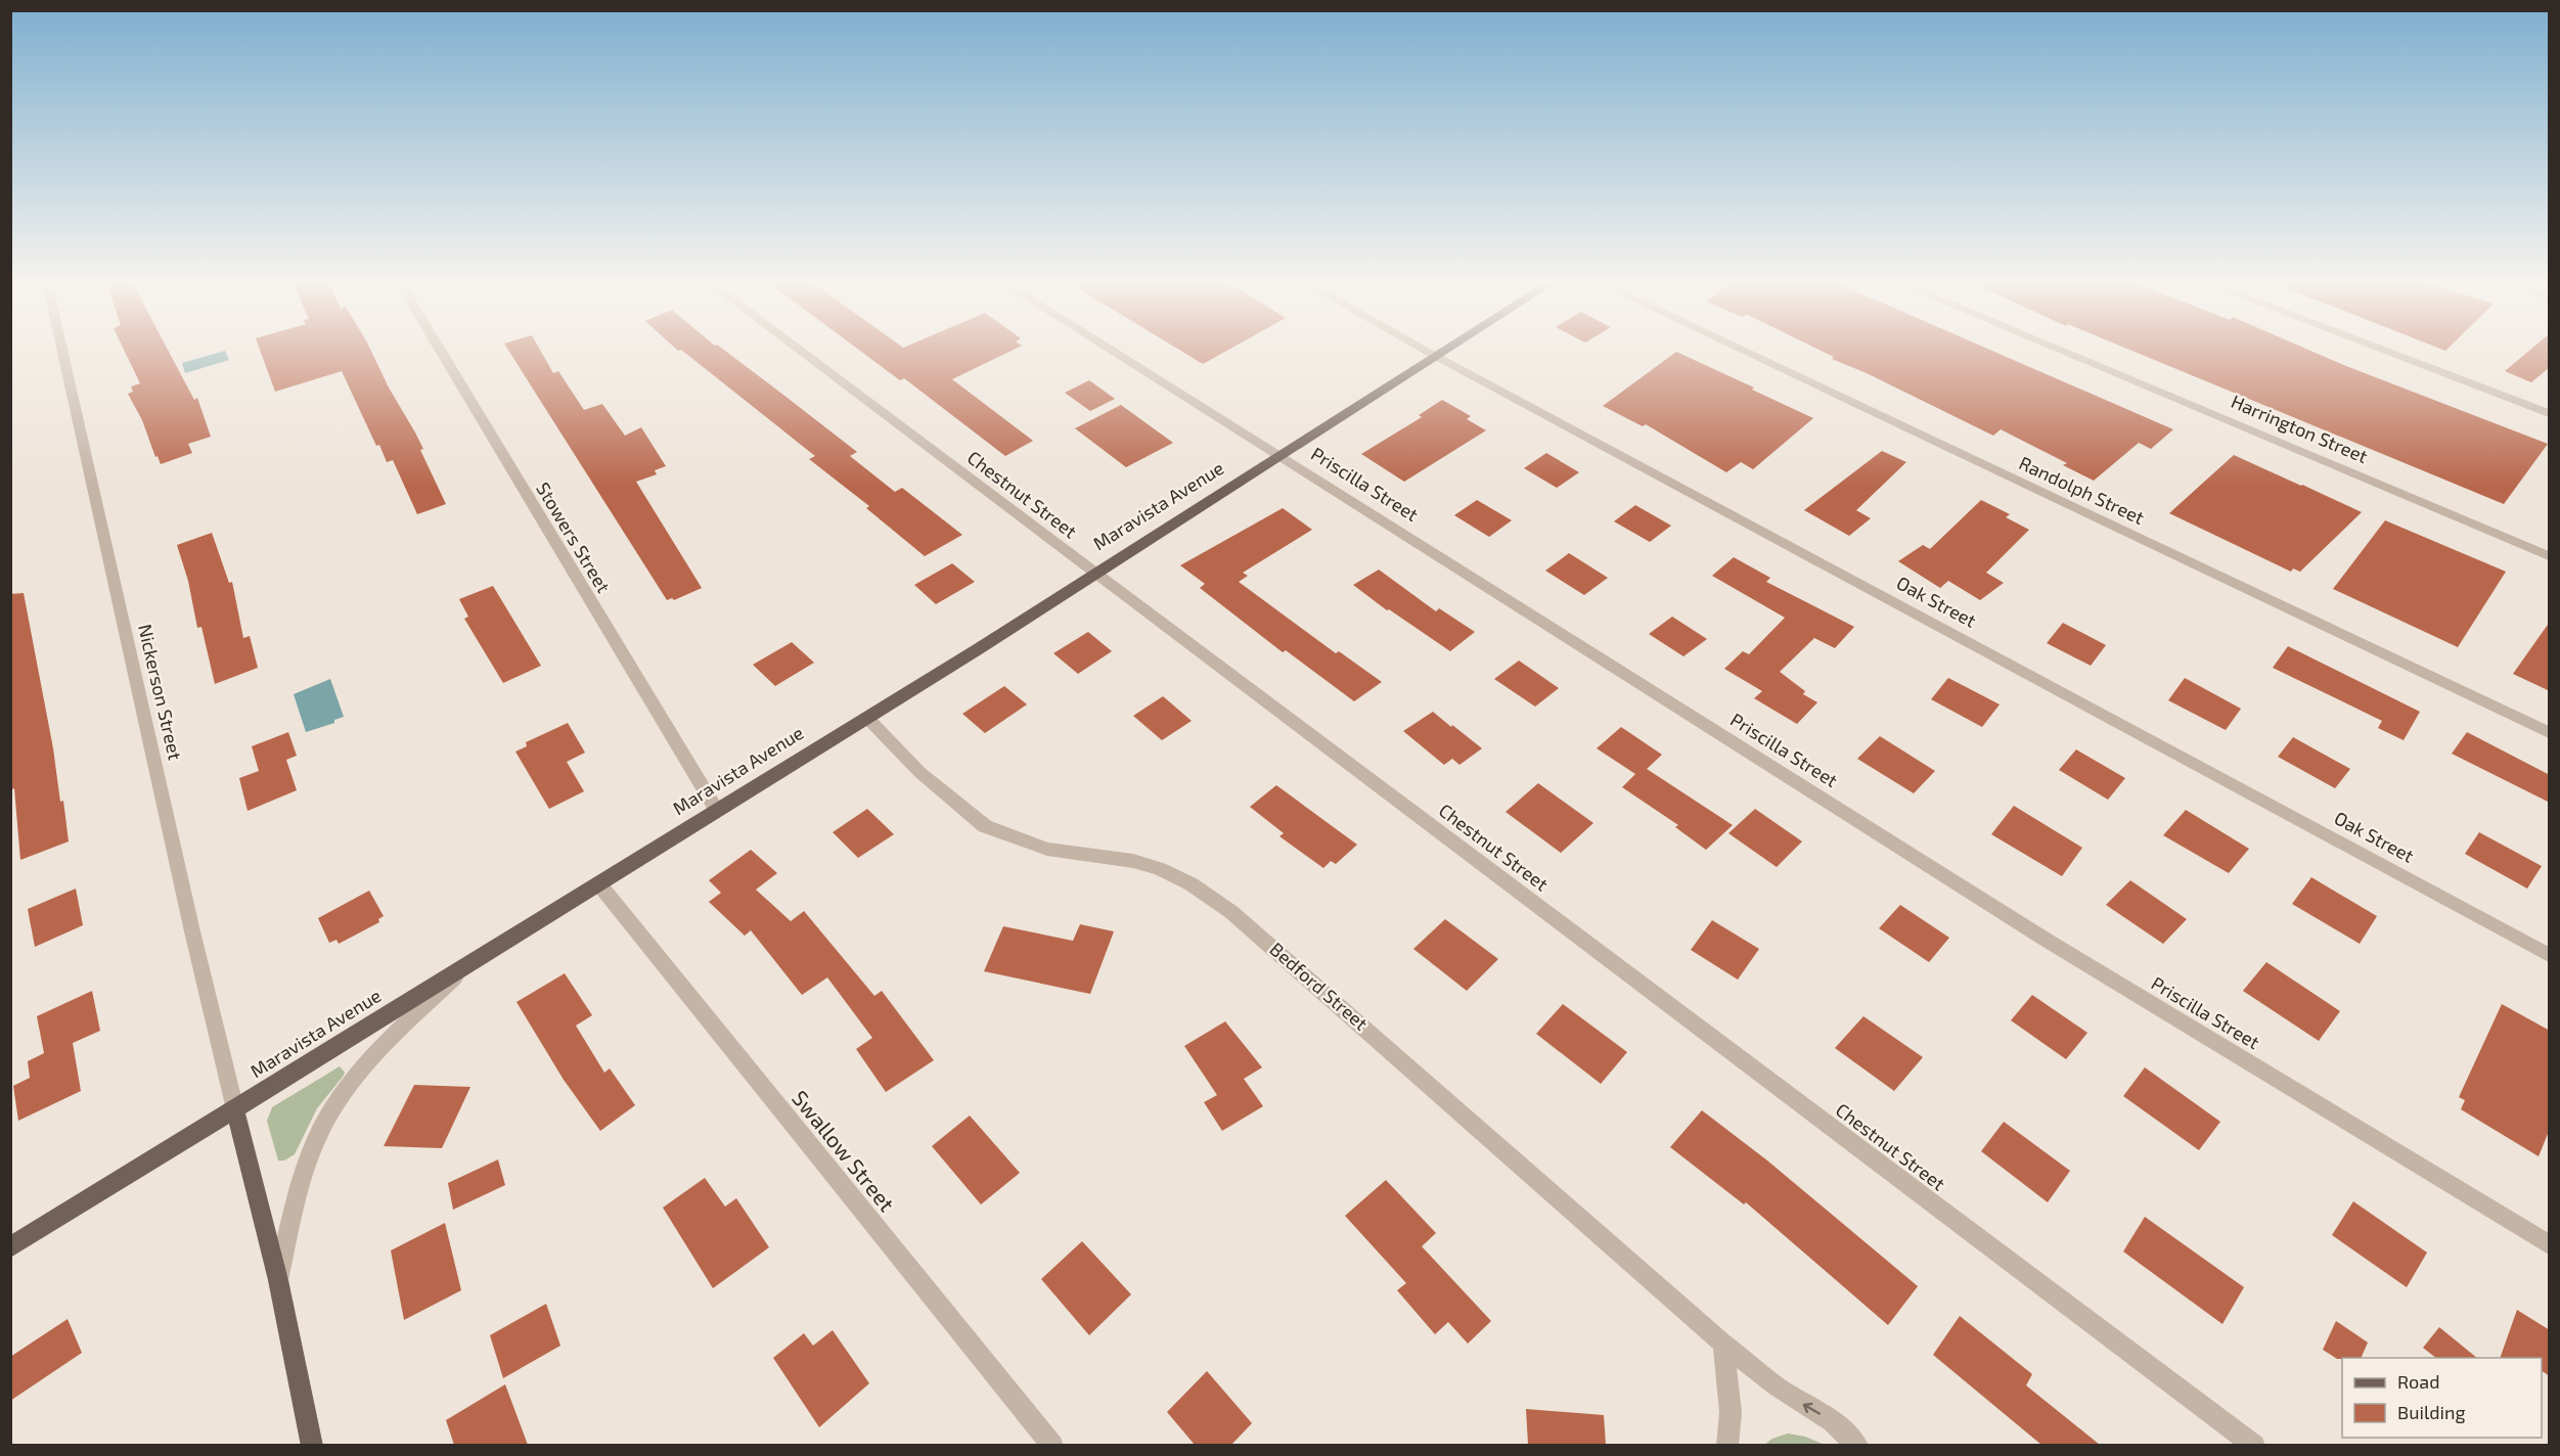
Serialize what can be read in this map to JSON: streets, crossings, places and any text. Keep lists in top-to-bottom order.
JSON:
{
  "streets": {
    "main road": ["Maravista Avenue"],
    "street": [
      "Harrington Street",
      "Priscilla Street",
      "Randolph Street",
      "Chestnut Street",
      "Stowers Street",
      "Oak Street",
      "Nickerson Street",
      "Bedford Street",
      "Swallow Street"
    ]
  },
  "crossings": [
    ["Priscilla Street", "Maravista Avenue"],
    ["Chestnut Street", "Maravista Avenue"],
    ["Maravista Avenue", "Stowers Street"],
    ["Maravista Avenue", "Oak Street"],
    ["Maravista Avenue", "Nickerson Street"],
    ["Maravista Avenue", "Bedford Street"],
    ["Maravista Avenue", "Swallow Street"]
  ],
  "legend": ["Road", "Building"]
}
